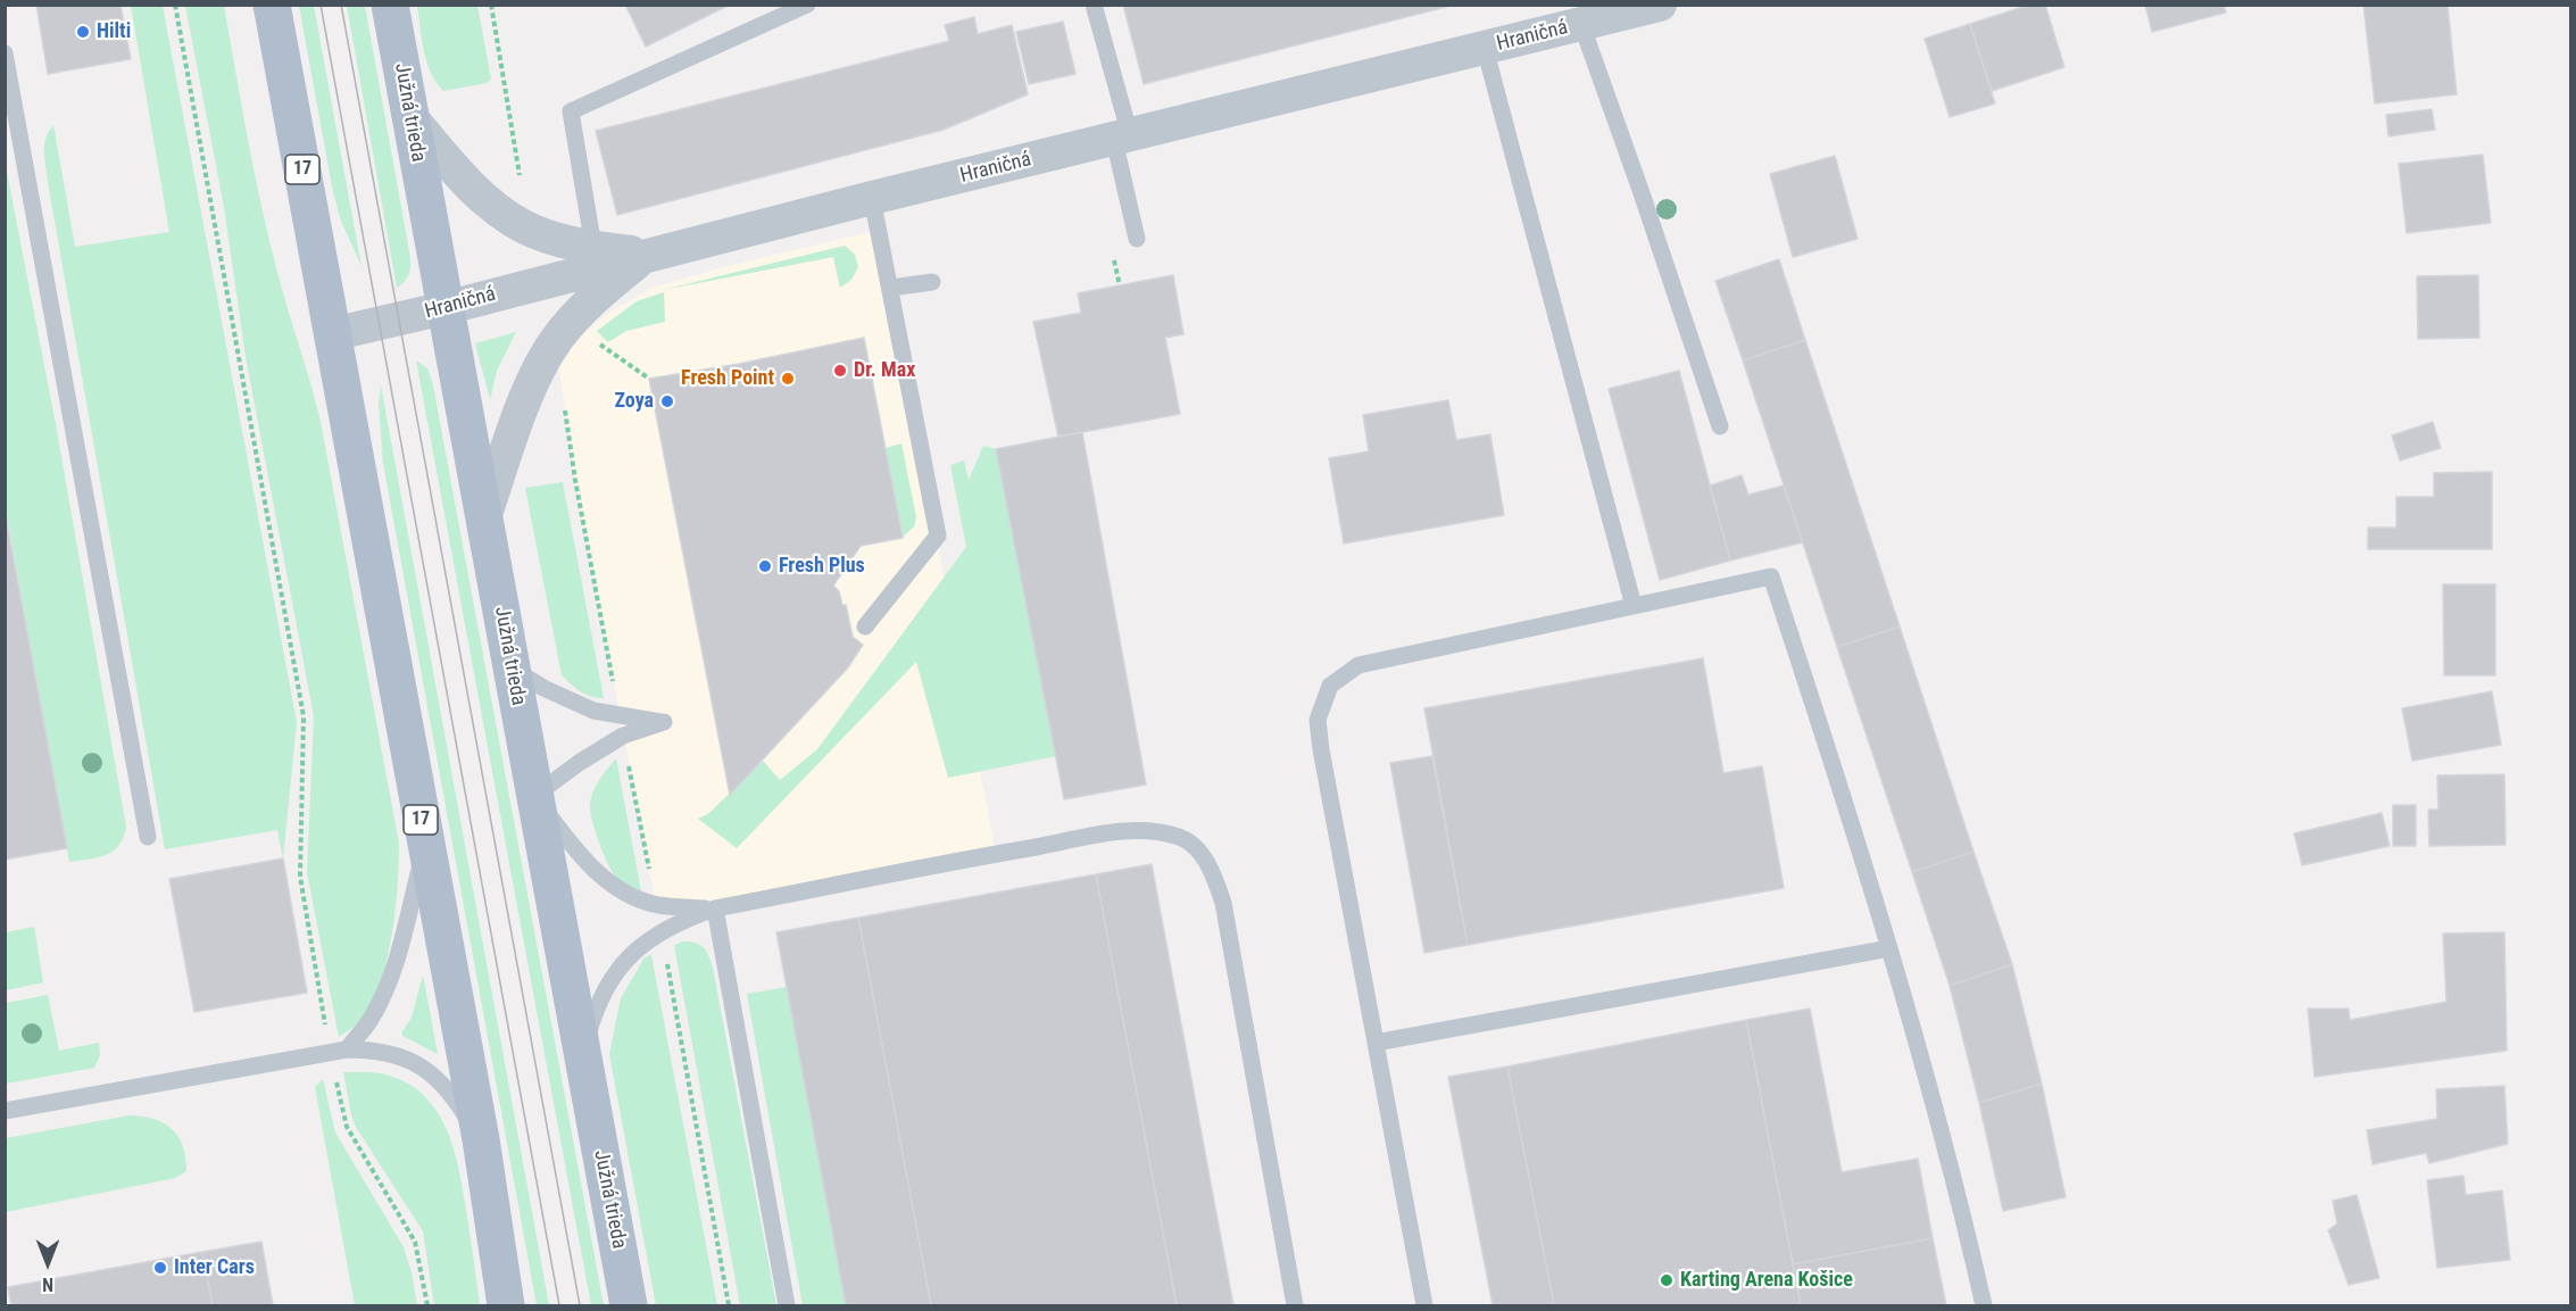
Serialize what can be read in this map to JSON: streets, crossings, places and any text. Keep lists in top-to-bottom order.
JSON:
{
  "streets": {
    "main road": ["Južná trieda", "17"],
    "street": ["Hraničná"]
  },
  "crossings": [
    ["Hraničná", "Južná trieda"],
    ["Hraničná", "17"]
  ],
  "places": [
    "Hilti",
    "Dr. Max",
    "Fresh Point",
    "Zoya",
    "Fresh Plus",
    "Inter Cars",
    "Karting Arena Košice"
  ],
  "north": "bottom"
}
